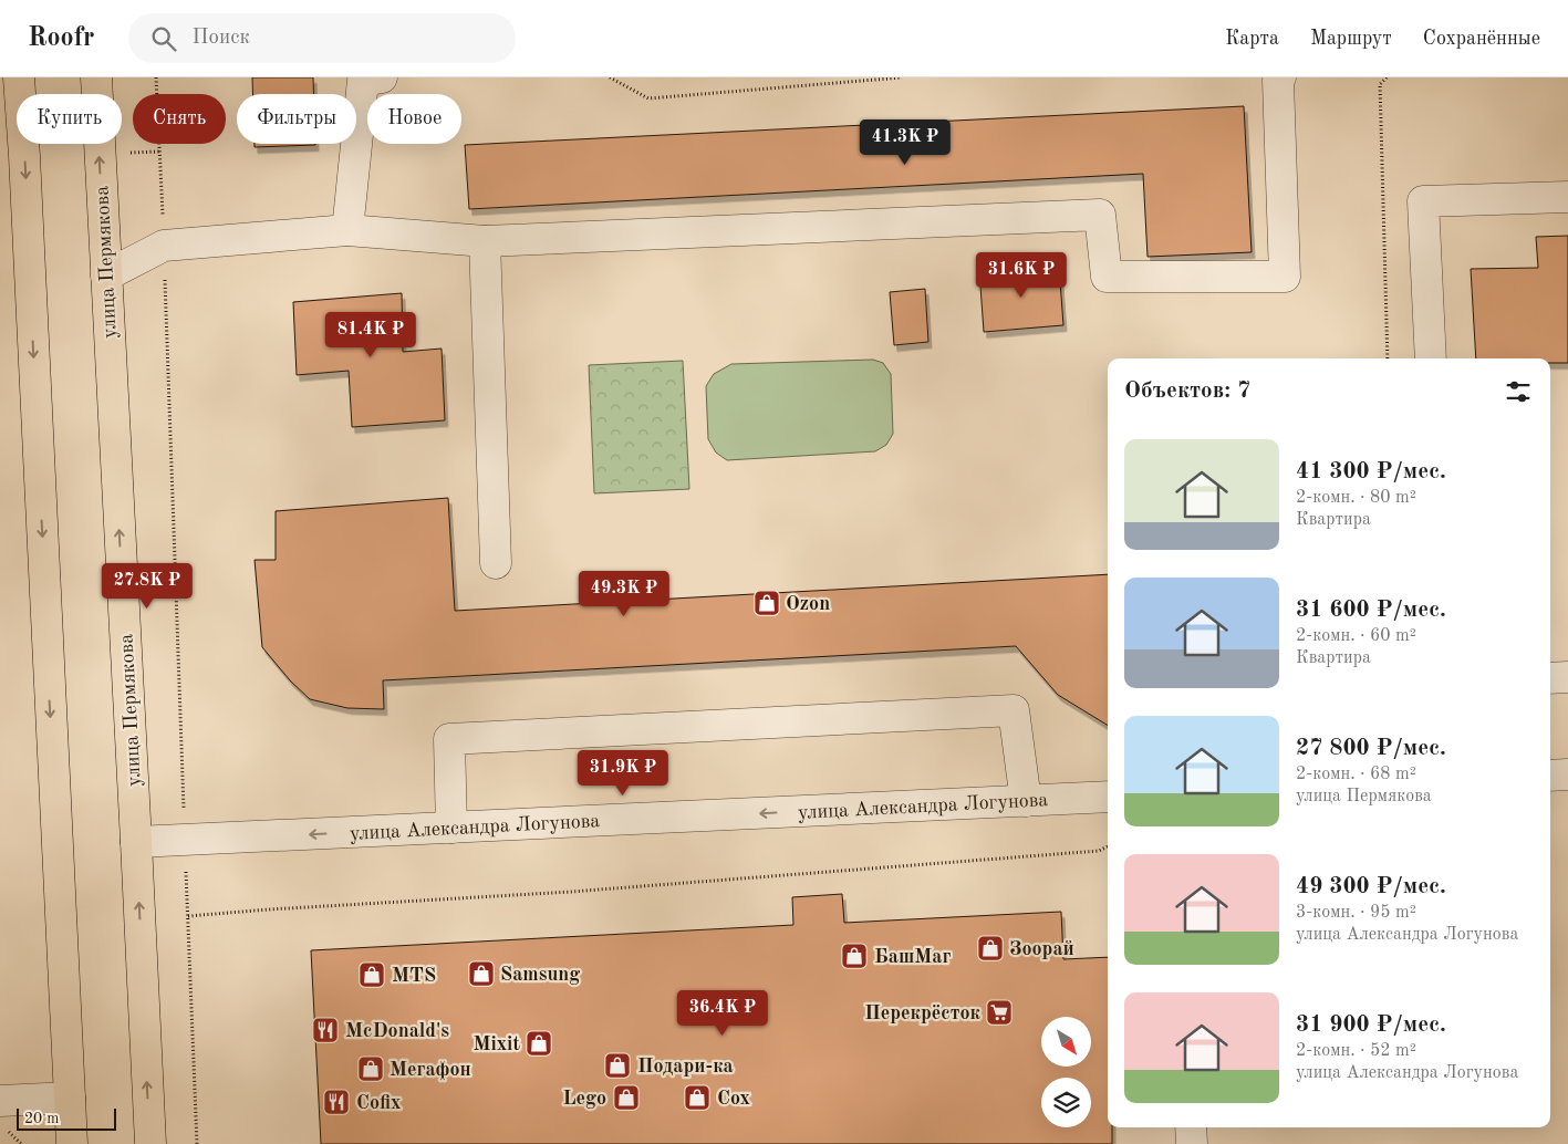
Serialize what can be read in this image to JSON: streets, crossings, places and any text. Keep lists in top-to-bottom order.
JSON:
{
  "streets": {
    "main road": ["улица Пермякова"],
    "street": ["улица Александра Логунова"]
  },
  "crossings": [
    ["улица Пермякова", "улица Александра Логунова"]
  ],
  "one_way": ["улица Александра Логунова"],
  "places": {
    "shop": [
      "Ozon",
      "Зоорай",
      "БашМаг",
      "Samsung",
      "MTS",
      "Mixit",
      "Подари-ка",
      "Мегафон",
      "Lego",
      "Cox"
    ],
    "supermarket": ["Перекрёсток"],
    "restaurant": ["McDonald's", "Cofix"]
  },
  "scale_bar": "20 m",
  "north": "bottom right",
  "page": {
    "header": "Roofr",
    "search": "Поиск",
    "nav": ["Карта", "Маршрут", "Сохранённые"],
    "chip": [
      "Купить",
      "Снять",
      "Фильтры",
      "Новое"
    ],
    "price": [
      "41.3K ₽",
      "31.6K ₽",
      "81.4K ₽",
      "27.8K ₽",
      "49.3K ₽",
      "31.9K ₽",
      "36.4K ₽"
    ],
    "heading": "Объектов: 7",
    "list": [
      {
        "name": "41 300 ₽/мес.",
        "note": "2-комн. · 80 m² · Квартира"
      },
      {
        "name": "31 600 ₽/мес.",
        "note": "2-комн. · 60 m² · Квартира"
      },
      {
        "name": "27 800 ₽/мес.",
        "note": "2-комн. · 68 m² · улица Пермякова"
      },
      {
        "name": "49 300 ₽/мес.",
        "note": "3-комн. · 95 m² · улица Александра Логунова"
      },
      {
        "name": "31 900 ₽/мес.",
        "note": "2-комн. · 52 m² · улица Александра Логунова"
      }
    ],
    "scale": "20 m"
  }
}
